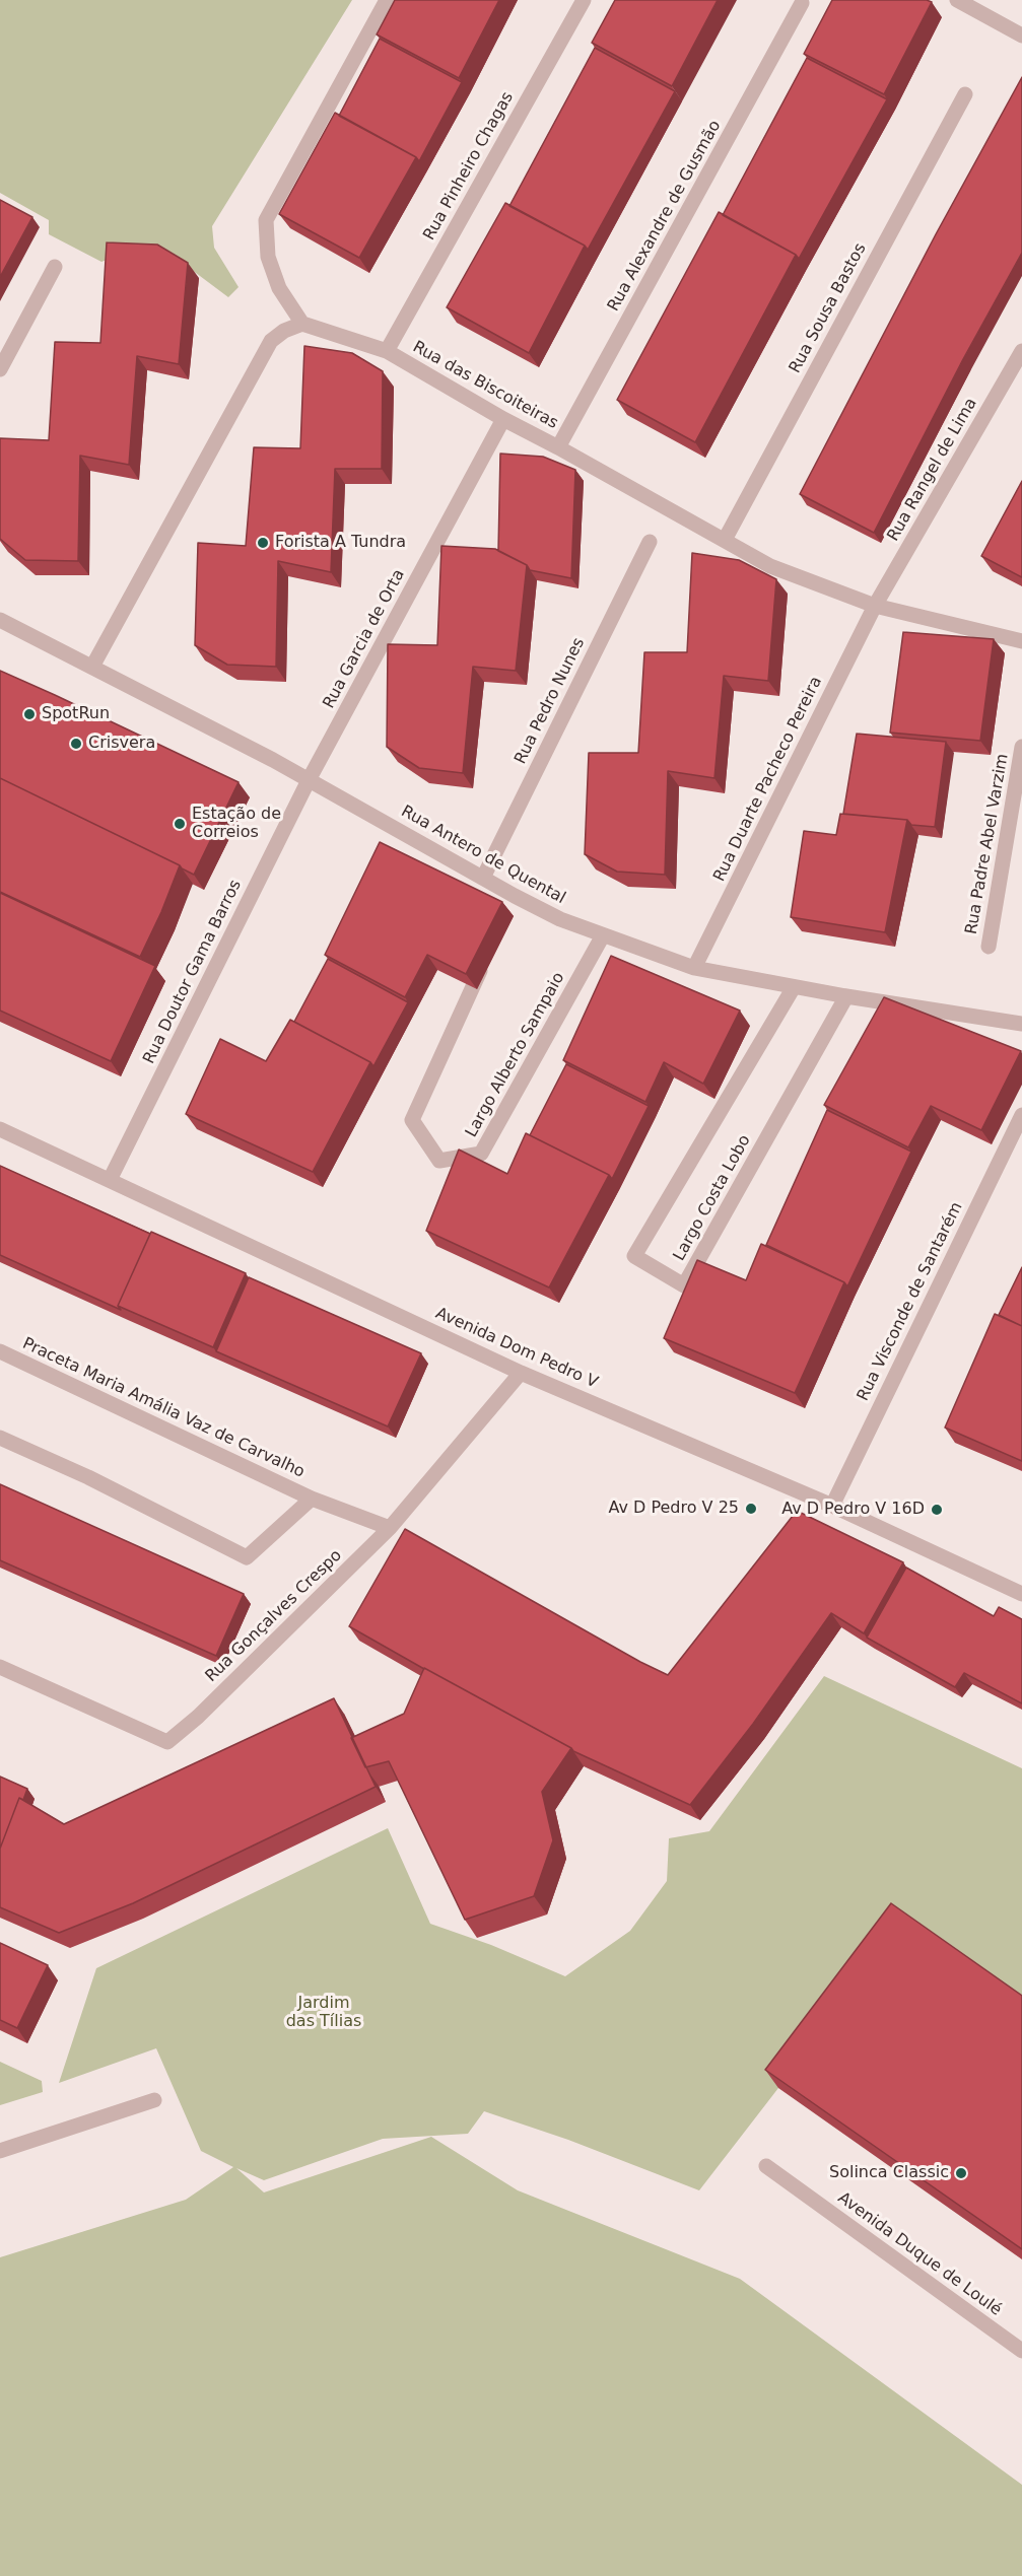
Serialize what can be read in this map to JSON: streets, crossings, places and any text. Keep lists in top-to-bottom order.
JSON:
{
  "streets": {
    "street": [
      "Rua Pinheiro Chagas",
      "Rua Alexandre de Gusmão",
      "Rua Sousa Bastos",
      "Rua das Biscoiteiras",
      "Rua Rangel de Lima",
      "Rua Garcia de Orta",
      "Rua Pedro Nunes",
      "Rua Duarte Pacheco Pereira",
      "Rua Padre Abel Varzim",
      "Rua Antero de Quental",
      "Rua Doutor Gama Barros",
      "Largo Alberto Sampaio",
      "Largo Costa Lobo",
      "Rua Visconde de Santarém",
      "Avenida Dom Pedro V",
      "Praceta Maria Amália Vaz de Carvalho",
      "Rua Gonçalves Crespo",
      "Avenida Duque de Loulé"
    ]
  },
  "crossings": [
    ["Rua Pinheiro Chagas", "Rua das Biscoiteiras"],
    ["Rua Alexandre de Gusmão", "Rua das Biscoiteiras"],
    ["Rua Sousa Bastos", "Rua das Biscoiteiras"],
    ["Rua das Biscoiteiras", "Rua Rangel de Lima"],
    ["Rua das Biscoiteiras", "Rua Garcia de Orta"],
    ["Rua das Biscoiteiras", "Rua Duarte Pacheco Pereira"],
    ["Rua Rangel de Lima", "Rua Duarte Pacheco Pereira"],
    ["Rua Garcia de Orta", "Rua Antero de Quental"],
    ["Rua Garcia de Orta", "Rua Doutor Gama Barros"],
    ["Rua Pedro Nunes", "Rua Antero de Quental"],
    ["Rua Duarte Pacheco Pereira", "Rua Antero de Quental"],
    ["Rua Antero de Quental", "Rua Doutor Gama Barros"],
    ["Rua Antero de Quental", "Largo Alberto Sampaio"],
    ["Rua Antero de Quental", "Largo Costa Lobo"],
    ["Rua Doutor Gama Barros", "Avenida Dom Pedro V"],
    ["Rua Visconde de Santarém", "Avenida Dom Pedro V"],
    ["Avenida Dom Pedro V", "Rua Gonçalves Crespo"],
    ["Praceta Maria Amália Vaz de Carvalho", "Rua Gonçalves Crespo"]
  ],
  "parks": ["Jardim das Tílias"],
  "places": [
    "Forista A Tundra",
    "SpotRun",
    "Crisvera",
    "Estação de Correios",
    "Av D Pedro V 25",
    "Av D Pedro V 16D",
    "Solinca Classic"
  ]
}
